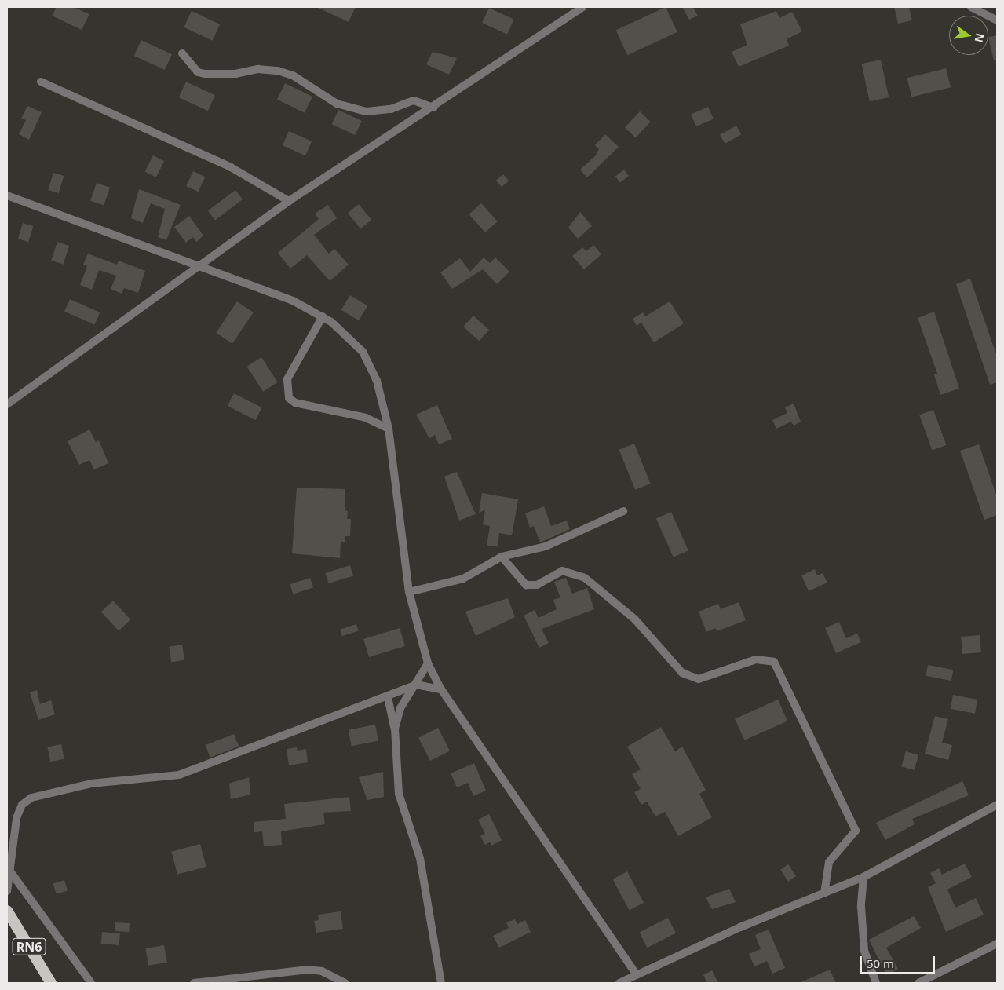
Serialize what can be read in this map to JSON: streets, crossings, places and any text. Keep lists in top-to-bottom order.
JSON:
{
  "streets": {
    "highway": ["RN6"]
  },
  "scale_bar": "50 m",
  "north": "right"
}
